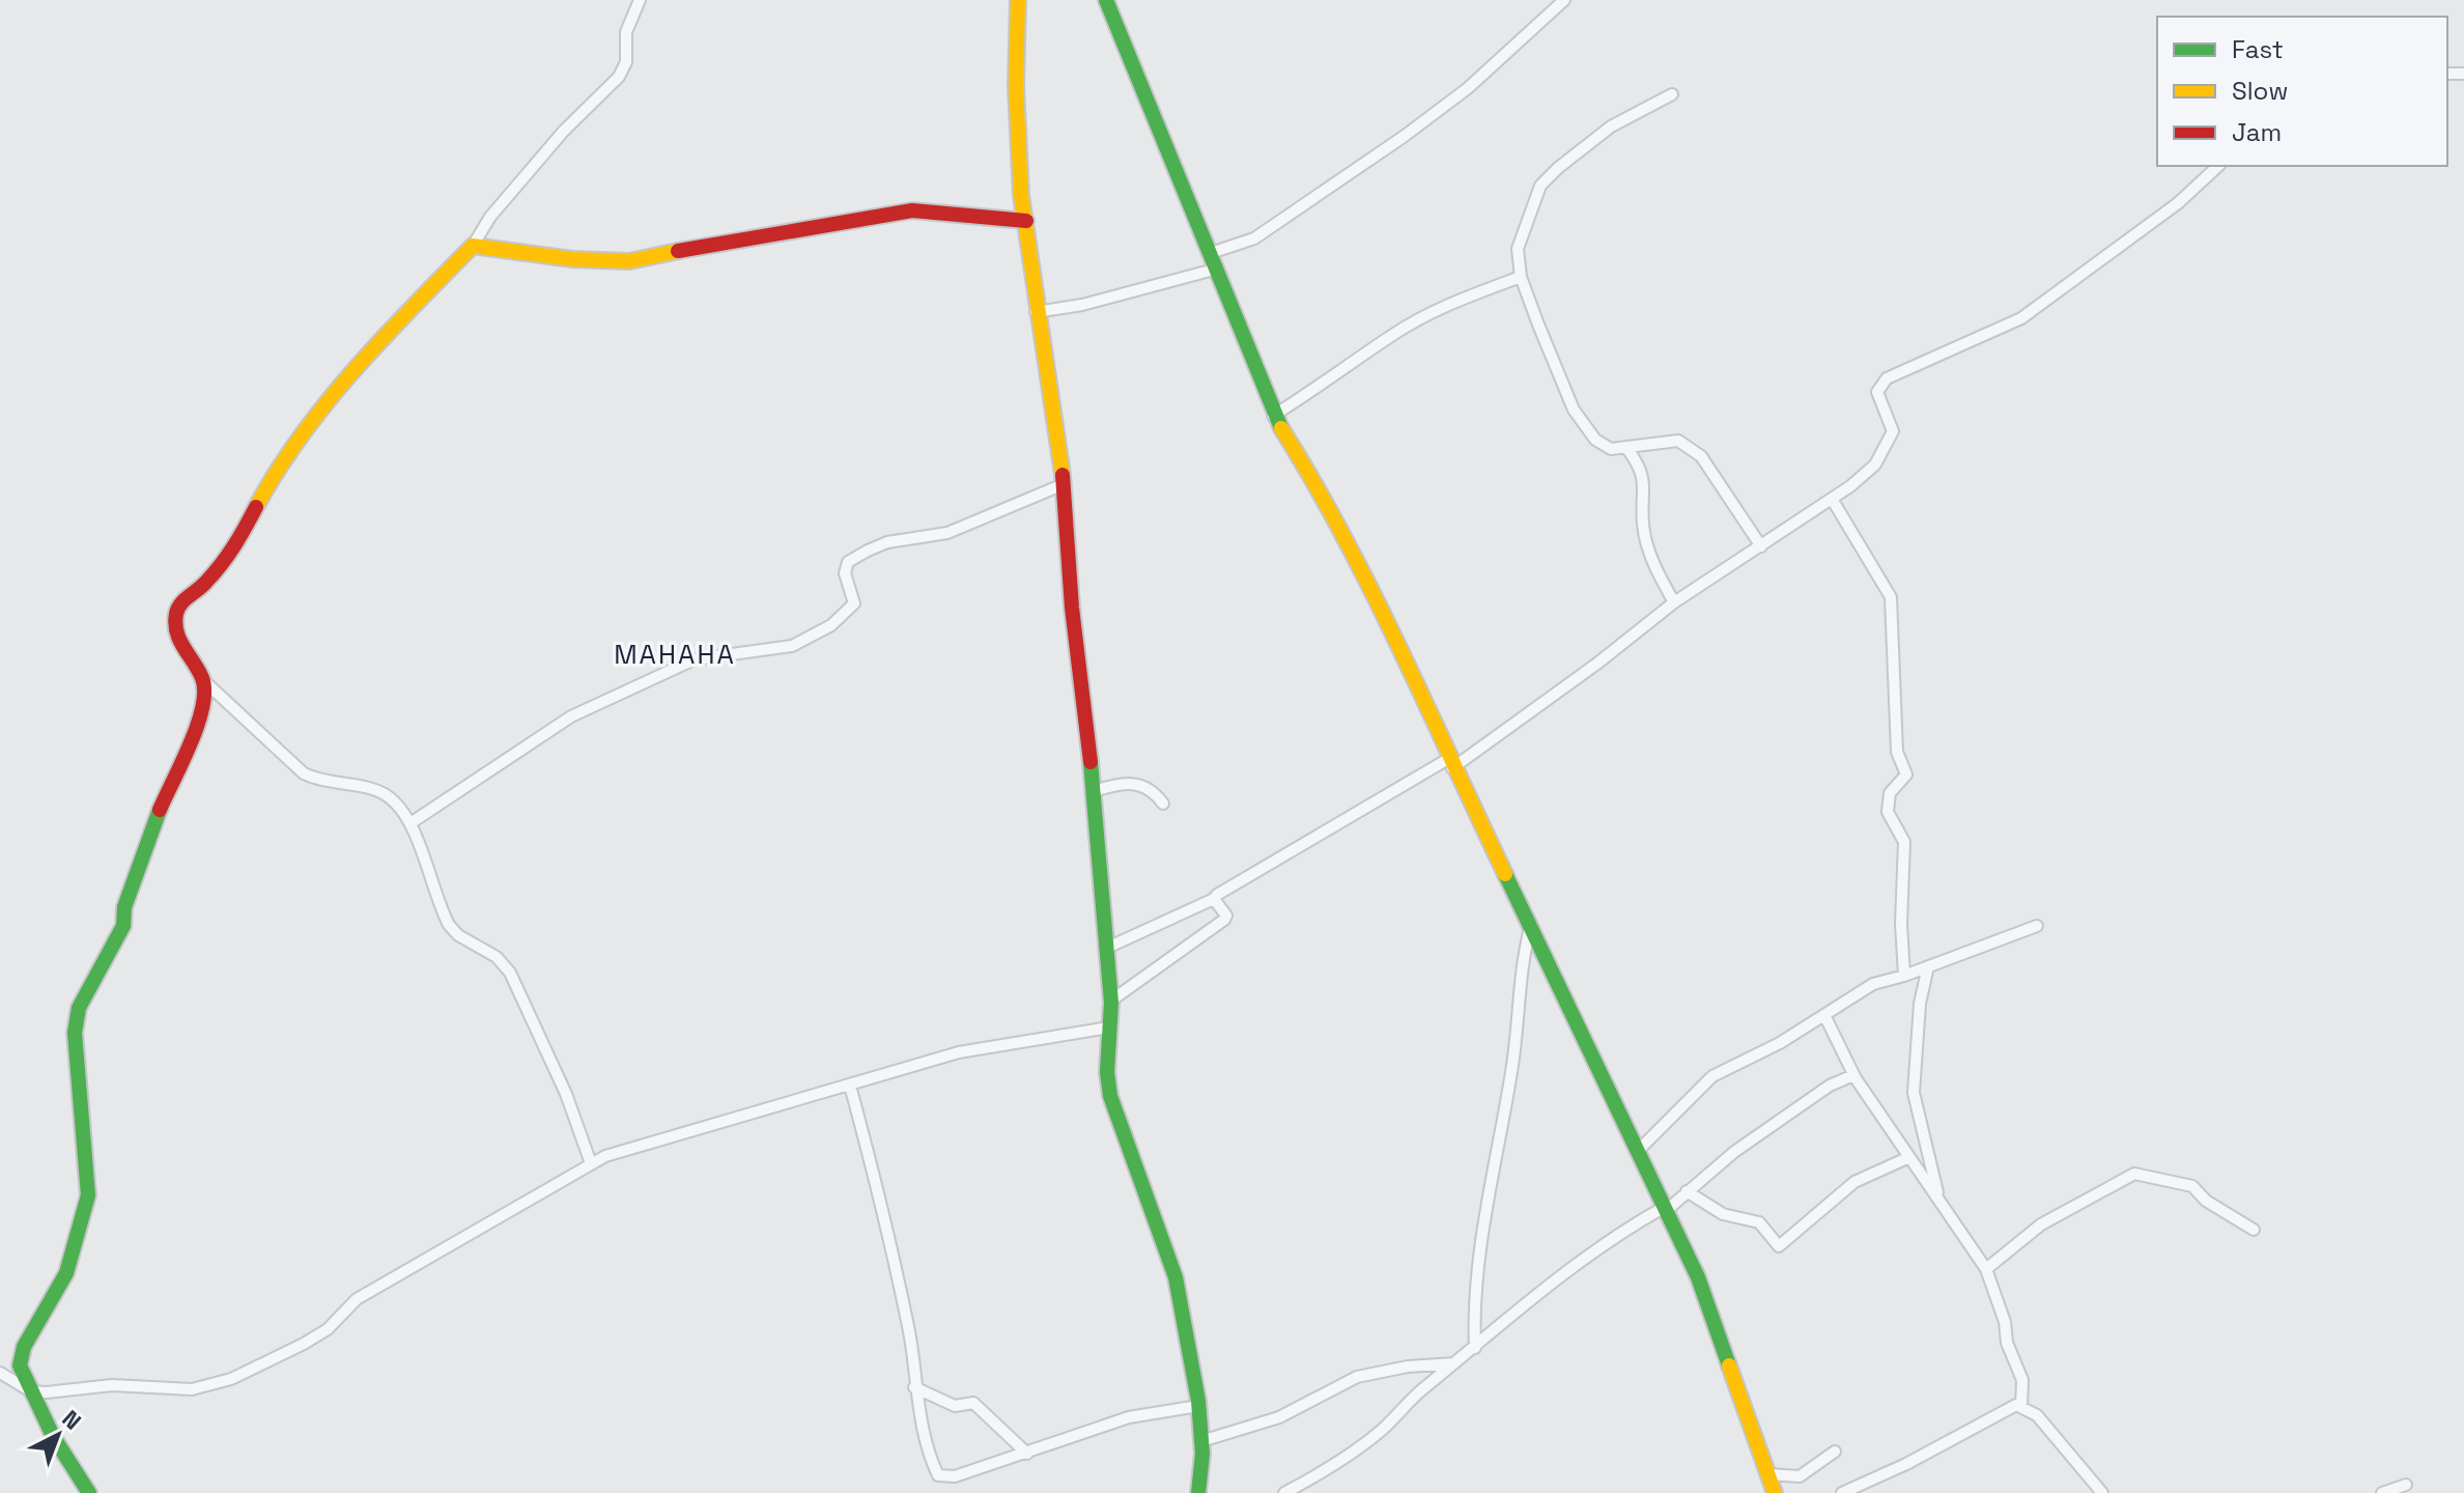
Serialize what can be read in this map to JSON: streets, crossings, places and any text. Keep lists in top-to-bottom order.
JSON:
{
  "districts": ["MAHAHA"],
  "legend": ["Fast", "Slow", "Jam"],
  "north": "top right"
}
